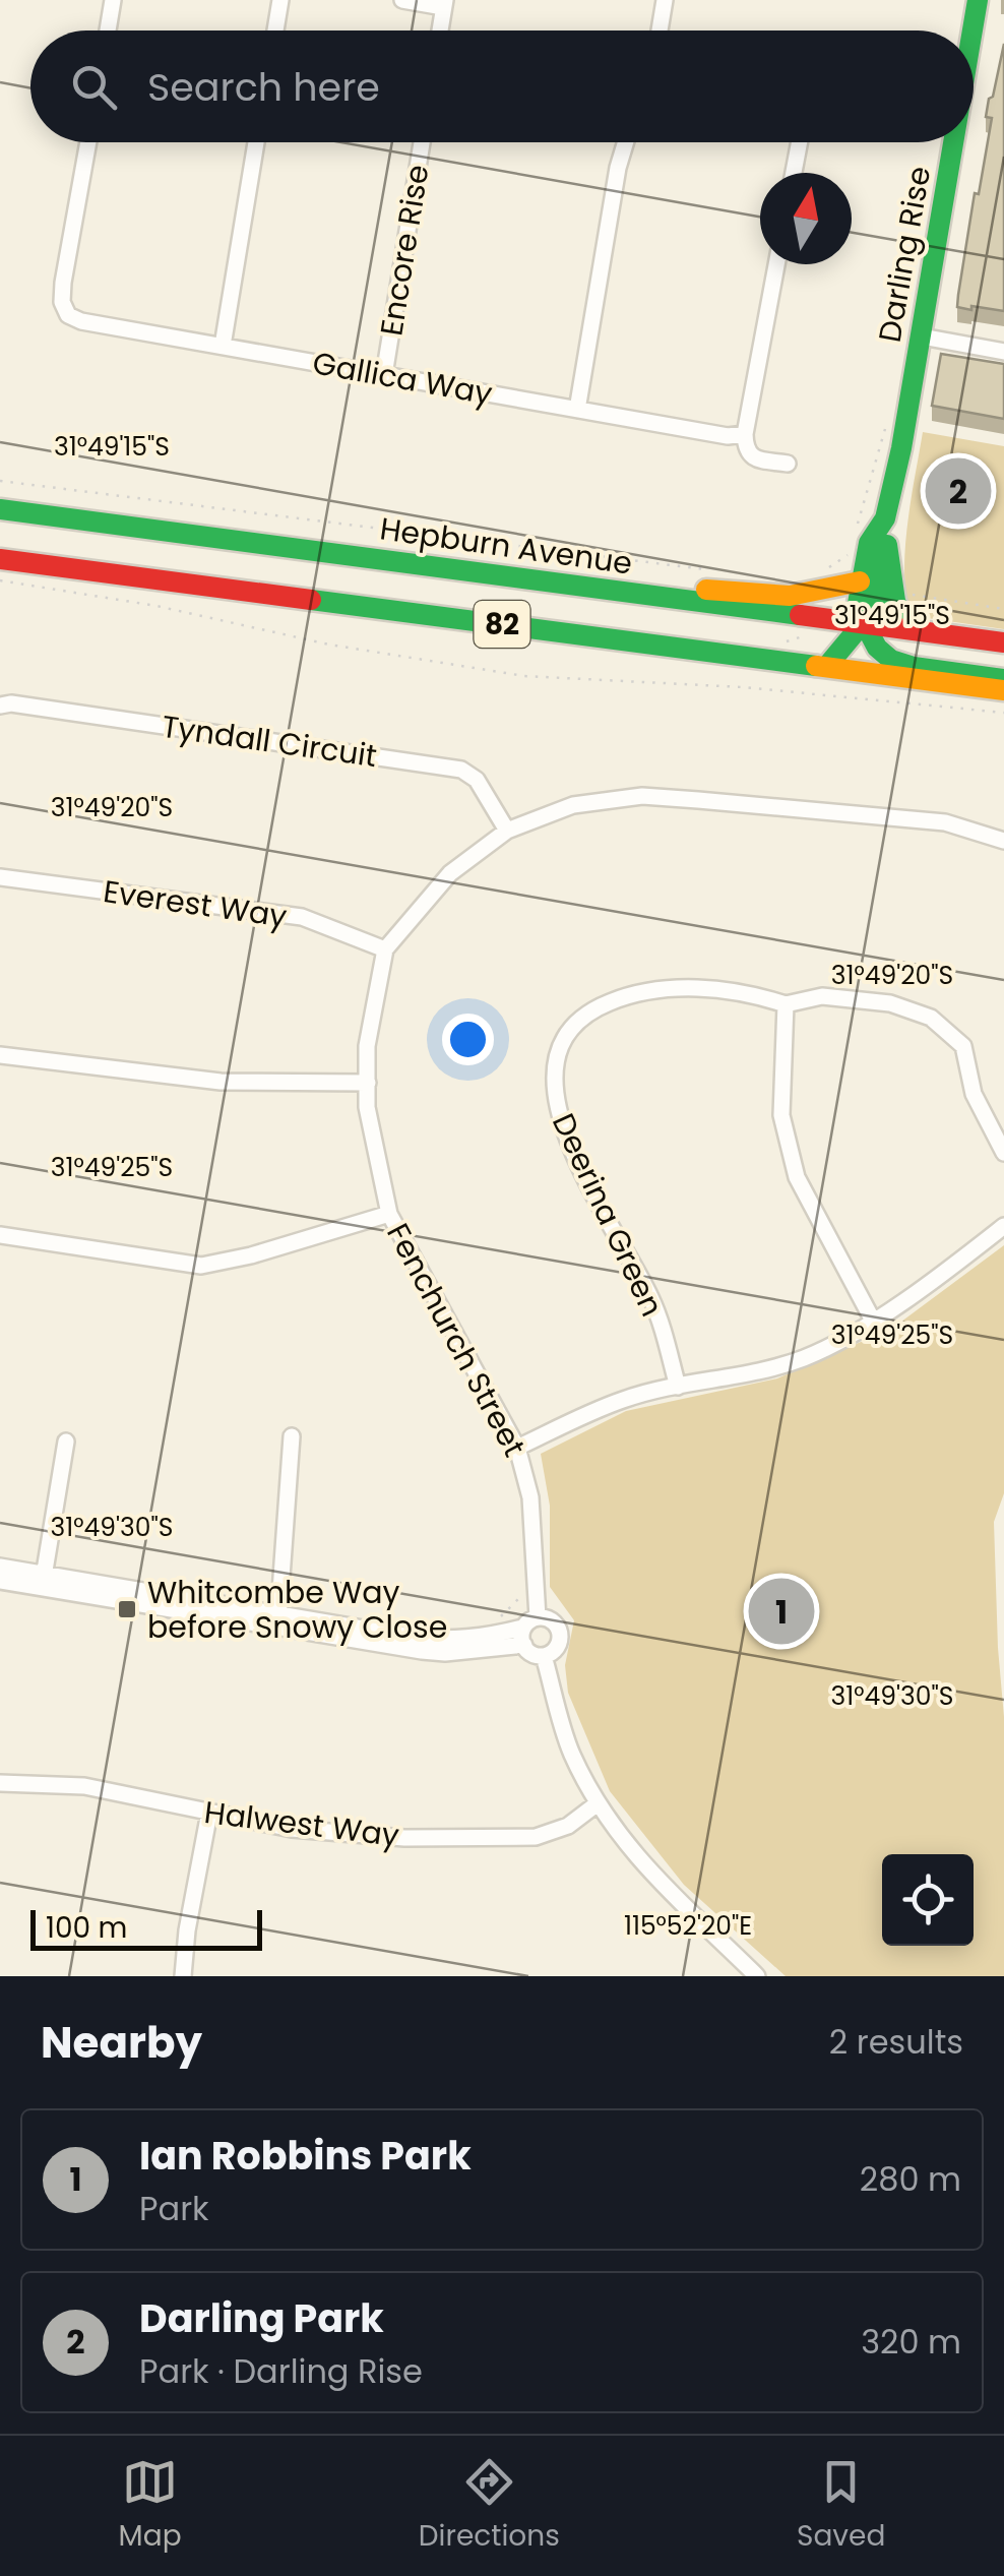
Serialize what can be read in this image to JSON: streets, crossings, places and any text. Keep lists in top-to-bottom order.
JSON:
{
  "streets": {
    "main road": ["Darling Rise", "Hepburn Avenue", "82"],
    "street": [
      "Encore Rise",
      "Gallica Way",
      "Tyndall Circuit",
      "Everest Way",
      "Deerina Green",
      "Fenchurch Street",
      "Halwest Way"
    ]
  },
  "crossings": [
    ["Encore Rise", "Gallica Way"],
    ["Darling Rise", "Hepburn Avenue"],
    ["Darling Rise", "82"],
    ["Tyndall Circuit", "Fenchurch Street"],
    ["Everest Way", "Fenchurch Street"]
  ],
  "places": {
    "transit": ["Whitcombe Way before Snowy Close"]
  },
  "scale_bar": "100 m",
  "north": "top",
  "page": {
    "search": "Search here",
    "pins": ["2", "1"],
    "scale": "100 m",
    "heading": ["Nearby", "2 results"],
    "list": [
      {
        "mark": "1",
        "name": "Ian Robbins Park",
        "note": "Park",
        "value": "280 m"
      },
      {
        "mark": "2",
        "name": "Darling Park",
        "note": "Park · Darling Rise",
        "value": "320 m"
      }
    ],
    "nav": ["Map", "Directions", "Saved"]
  },
  "coordinates": [
    "31°49'15\"S",
    "31°49'20\"S",
    "31°49'25\"S",
    "31°49'30\"S",
    "115°52'20\"E"
  ]
}
